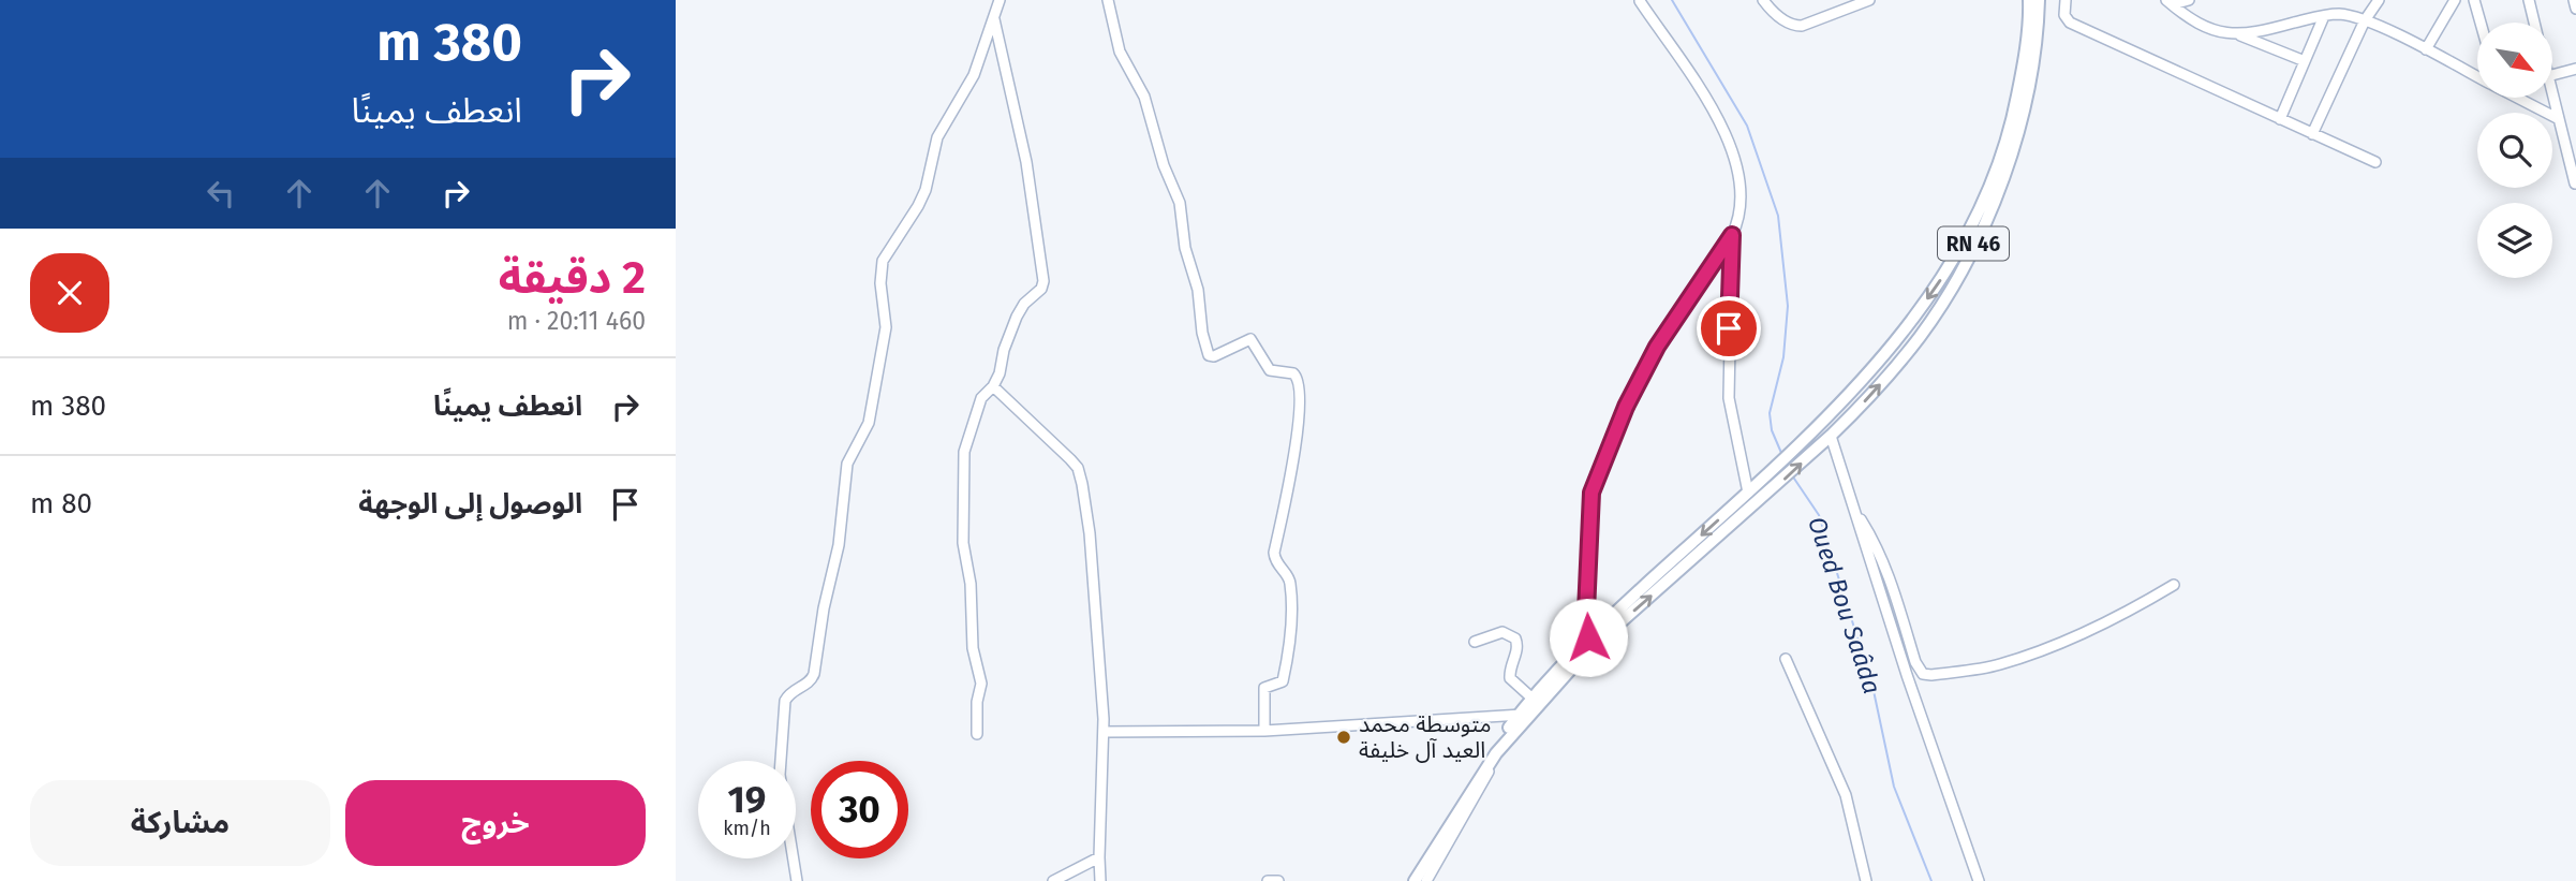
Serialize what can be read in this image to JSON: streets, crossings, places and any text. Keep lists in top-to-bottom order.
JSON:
{
  "streets": {
    "main road": ["RN 46"]
  },
  "water": ["Oued Bou Saâda"],
  "places": ["متوسطة محمد العيد آل خليفة"],
  "north": "bottom right",
  "page": {
    "turn": ["380 m", "انعطف يمينًا"],
    "heading": ["2 دقيقة", "460 m · 20:11"],
    "list": [
      {
        "name": "انعطف يمينًا",
        "value": "380 m"
      },
      {
        "name": "الوصول إلى الوجهة",
        "value": "80 m"
      }
    ],
    "speed": "19 km/h",
    "limit": "30",
    "buttons": ["خروج", "مشاركة"]
  }
}
